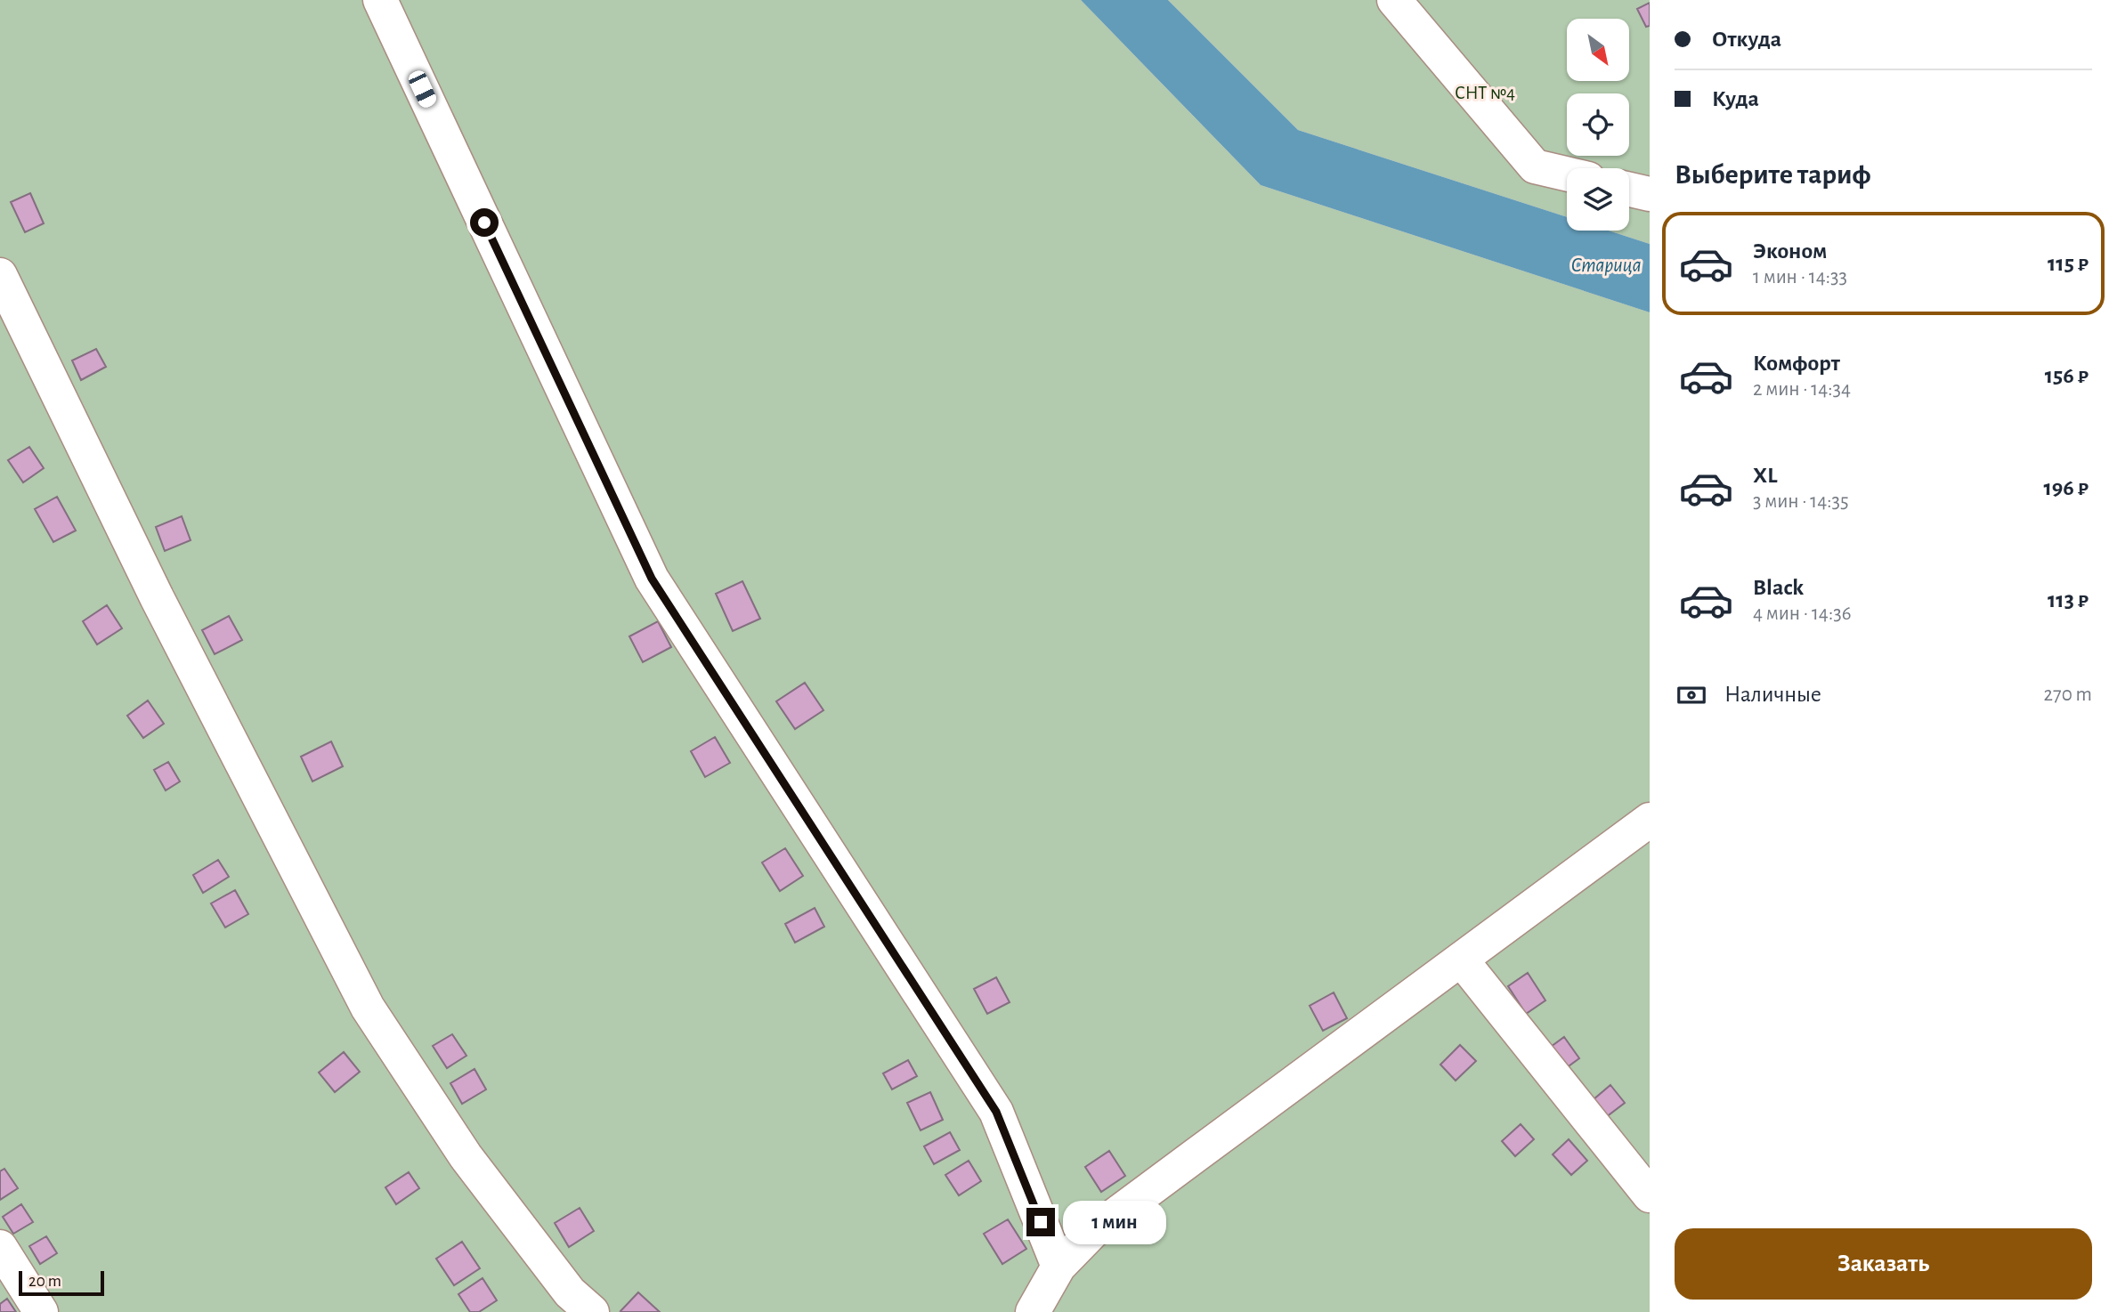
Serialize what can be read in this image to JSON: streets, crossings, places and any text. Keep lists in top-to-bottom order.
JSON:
{
  "water": ["Старица"],
  "parks": ["СНТ №4"],
  "scale_bar": "20 m",
  "north": "bottom right",
  "page": {
    "banner": ["Откуда", "Куда"],
    "heading": "Выберите тариф",
    "list": [
      {
        "name": "Эконом",
        "note": "1 мин · 14:33",
        "value": "115 ₽"
      },
      {
        "name": "Комфорт",
        "note": "2 мин · 14:34",
        "value": "156 ₽"
      },
      {
        "name": "XL",
        "note": "3 мин · 14:35",
        "value": "196 ₽"
      },
      {
        "name": "Black",
        "note": "4 мин · 14:36",
        "value": "113 ₽"
      }
    ],
    "pay": ["Наличные", "270 m"],
    "bubble": "1 мин",
    "buttons": "Заказать",
    "scale": "20 m"
  }
}
